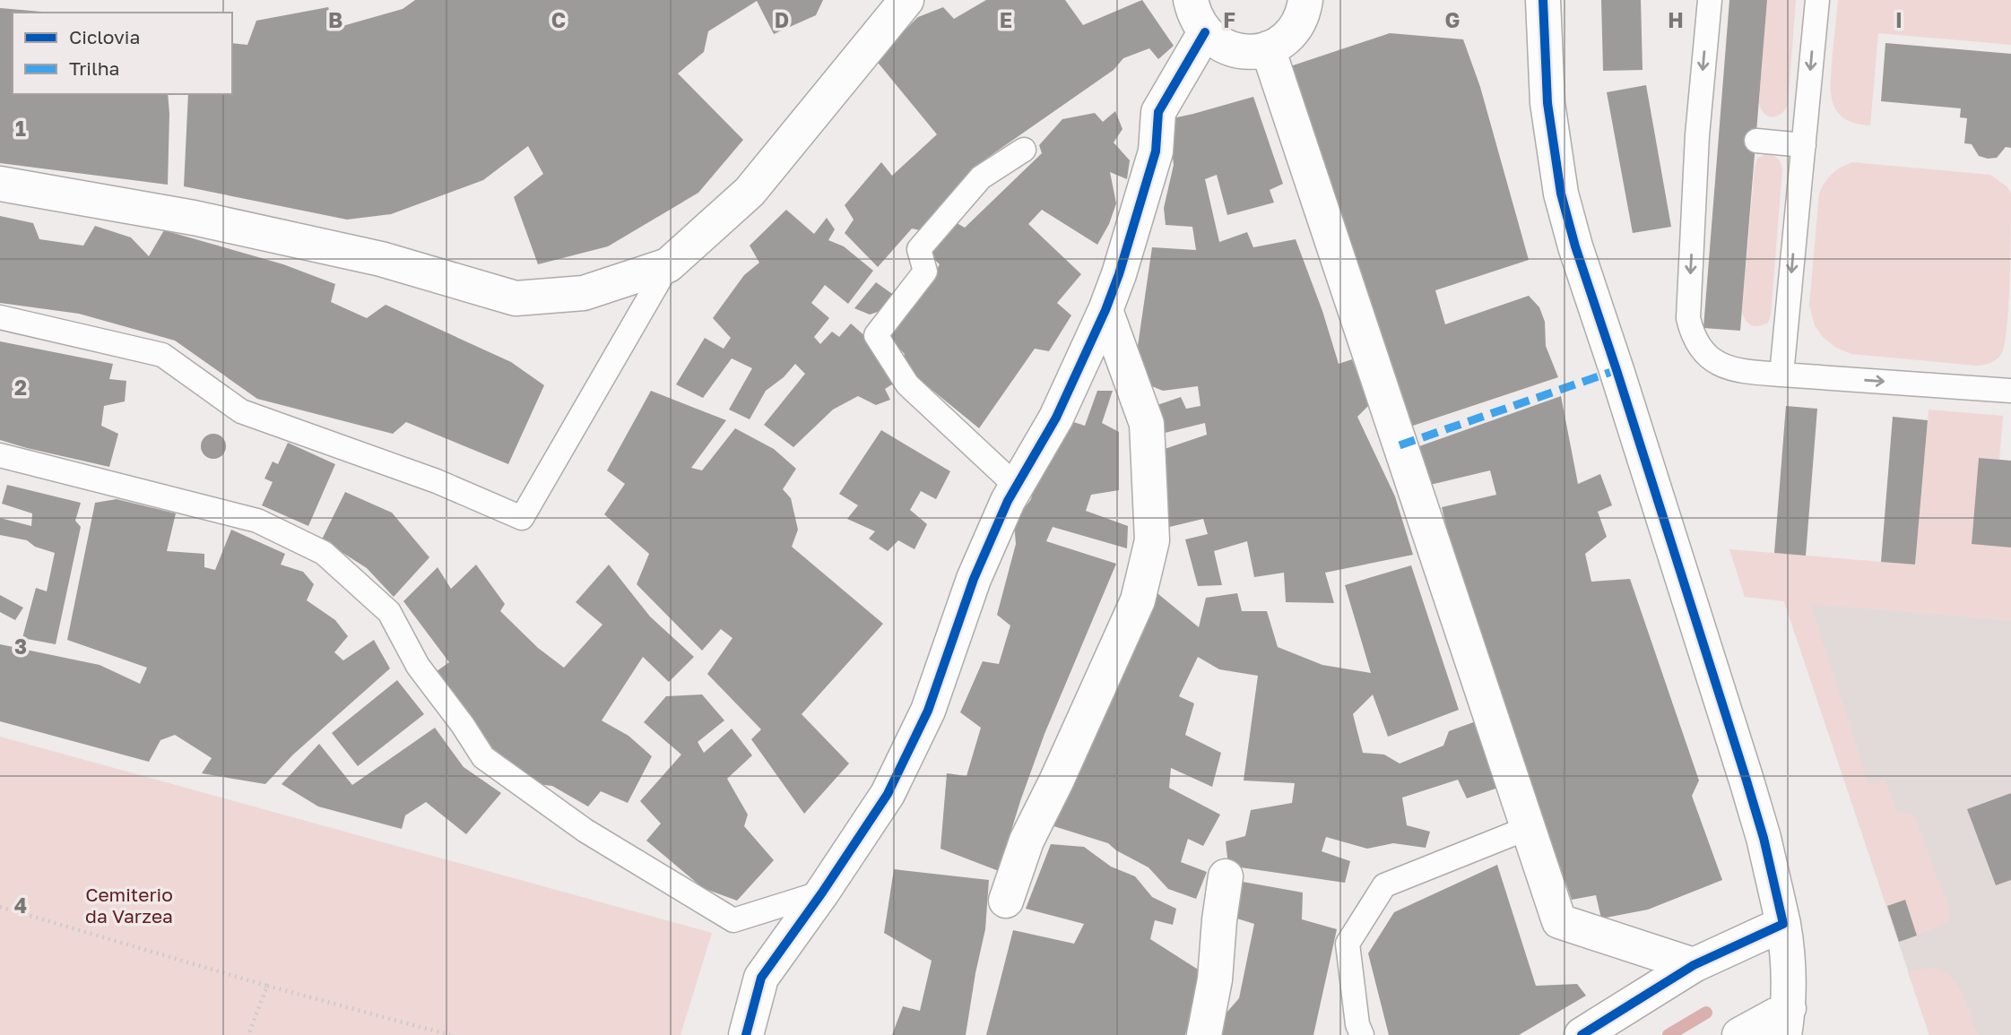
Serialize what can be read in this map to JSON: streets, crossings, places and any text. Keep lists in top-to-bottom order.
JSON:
{
  "parks": ["Cemiterio da Varzea"],
  "legend": ["Ciclovia", "Trilha"],
  "grid": {
    "columns": [
      "B",
      "C",
      "D",
      "E",
      "F",
      "G",
      "H",
      "I"
    ],
    "rows": [
      "1",
      "2",
      "3",
      "4"
    ]
  }
}
